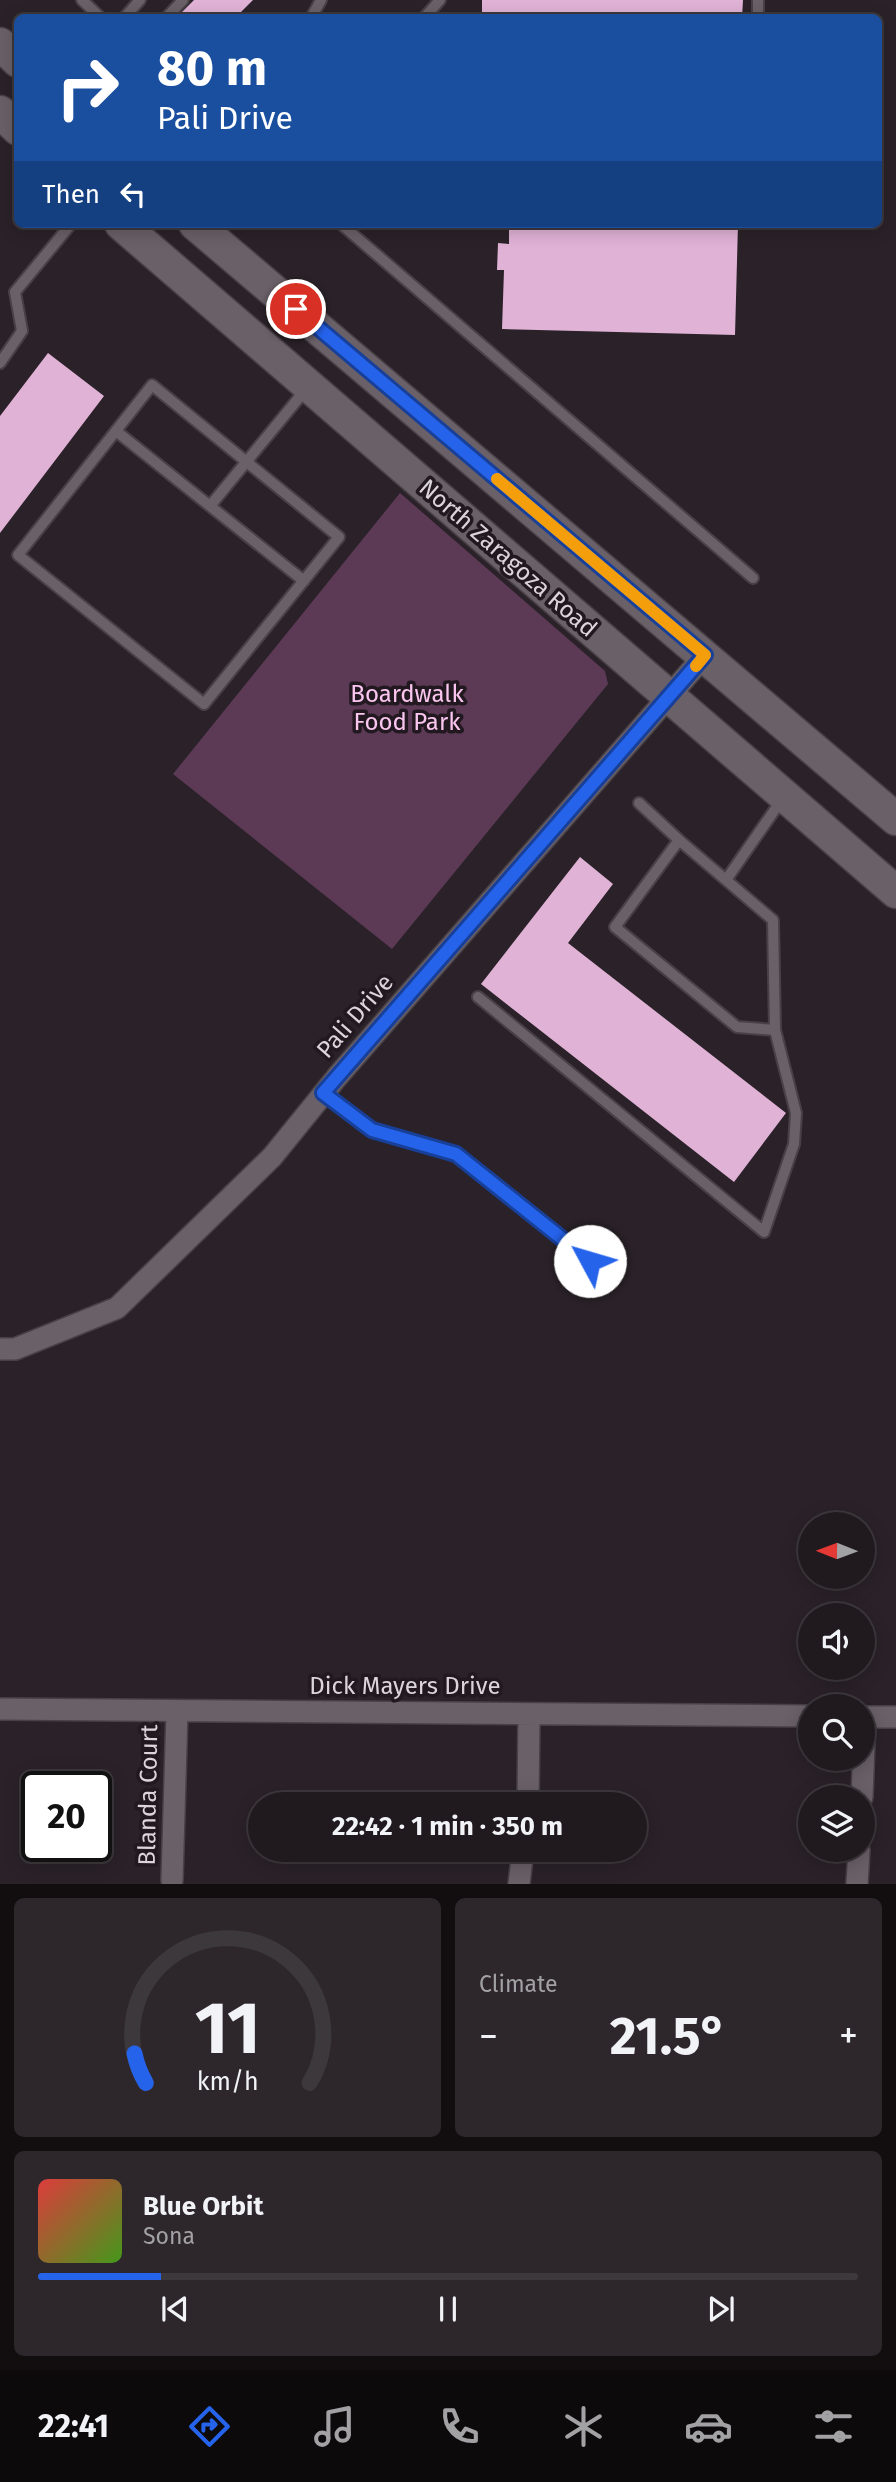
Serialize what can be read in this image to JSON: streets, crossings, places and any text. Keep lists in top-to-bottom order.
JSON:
{
  "streets": {
    "main road": ["North Zaragoza Road"],
    "street": ["Pali Drive", "Dick Mayers Drive", "Blanda Court"]
  },
  "crossings": [
    ["North Zaragoza Road", "Pali Drive"],
    ["Dick Mayers Drive", "Blanda Court"]
  ],
  "parks": ["Boardwalk Food Park"],
  "north": "left",
  "page": {
    "turn": ["80 m", "Pali Drive"],
    "then": "Then",
    "limit": "20",
    "trip": "22:42 · 1 min · 350 m",
    "tile": "Climate",
    "heat": ["−", "21.5°", "+"],
    "song": ["Blue Orbit", "Sona"],
    "tabs": "22:41",
    "gauge": ["11", "km/h"]
  }
}
